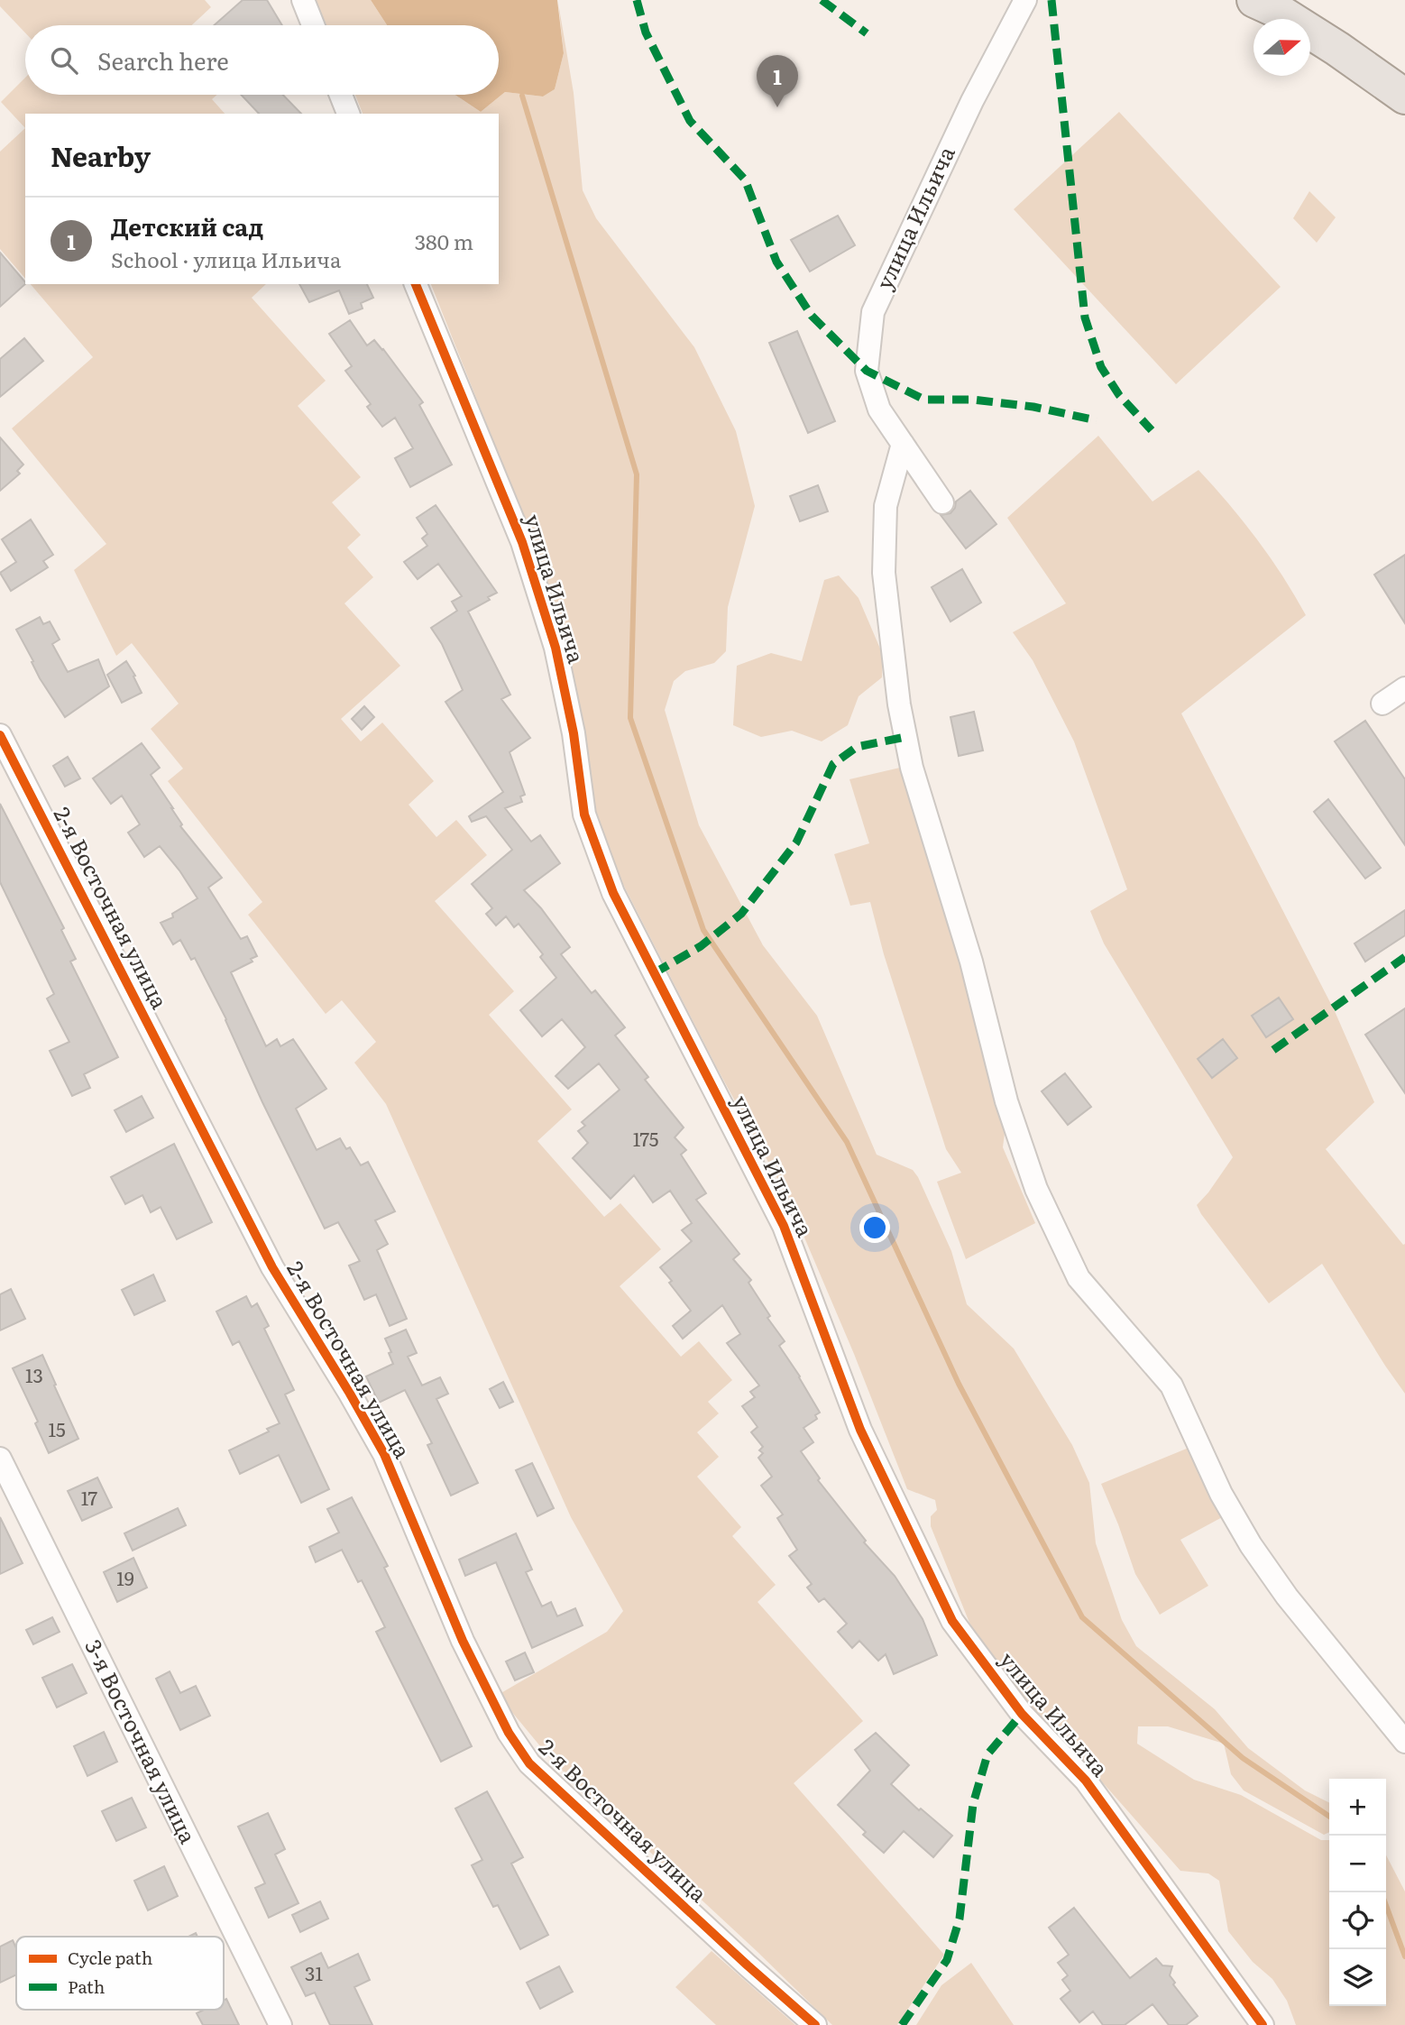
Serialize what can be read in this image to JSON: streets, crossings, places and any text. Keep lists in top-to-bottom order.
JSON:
{
  "streets": {
    "street": ["улица Ильича", "2-я Восточная улица", "3-я Восточная улица"]
  },
  "house_numbers": [
    "175",
    "13",
    "15",
    "17",
    "19",
    "31"
  ],
  "legend": ["Cycle path", "Path"],
  "north": "right",
  "page": {
    "search": "Search here",
    "pins": "1",
    "heading": "Nearby",
    "list": [
      {
        "mark": "1",
        "name": "Детский сад",
        "note": "School · улица Ильича",
        "value": "380 m"
      }
    ],
    "map_buttons": ["+", "−"]
  }
}
